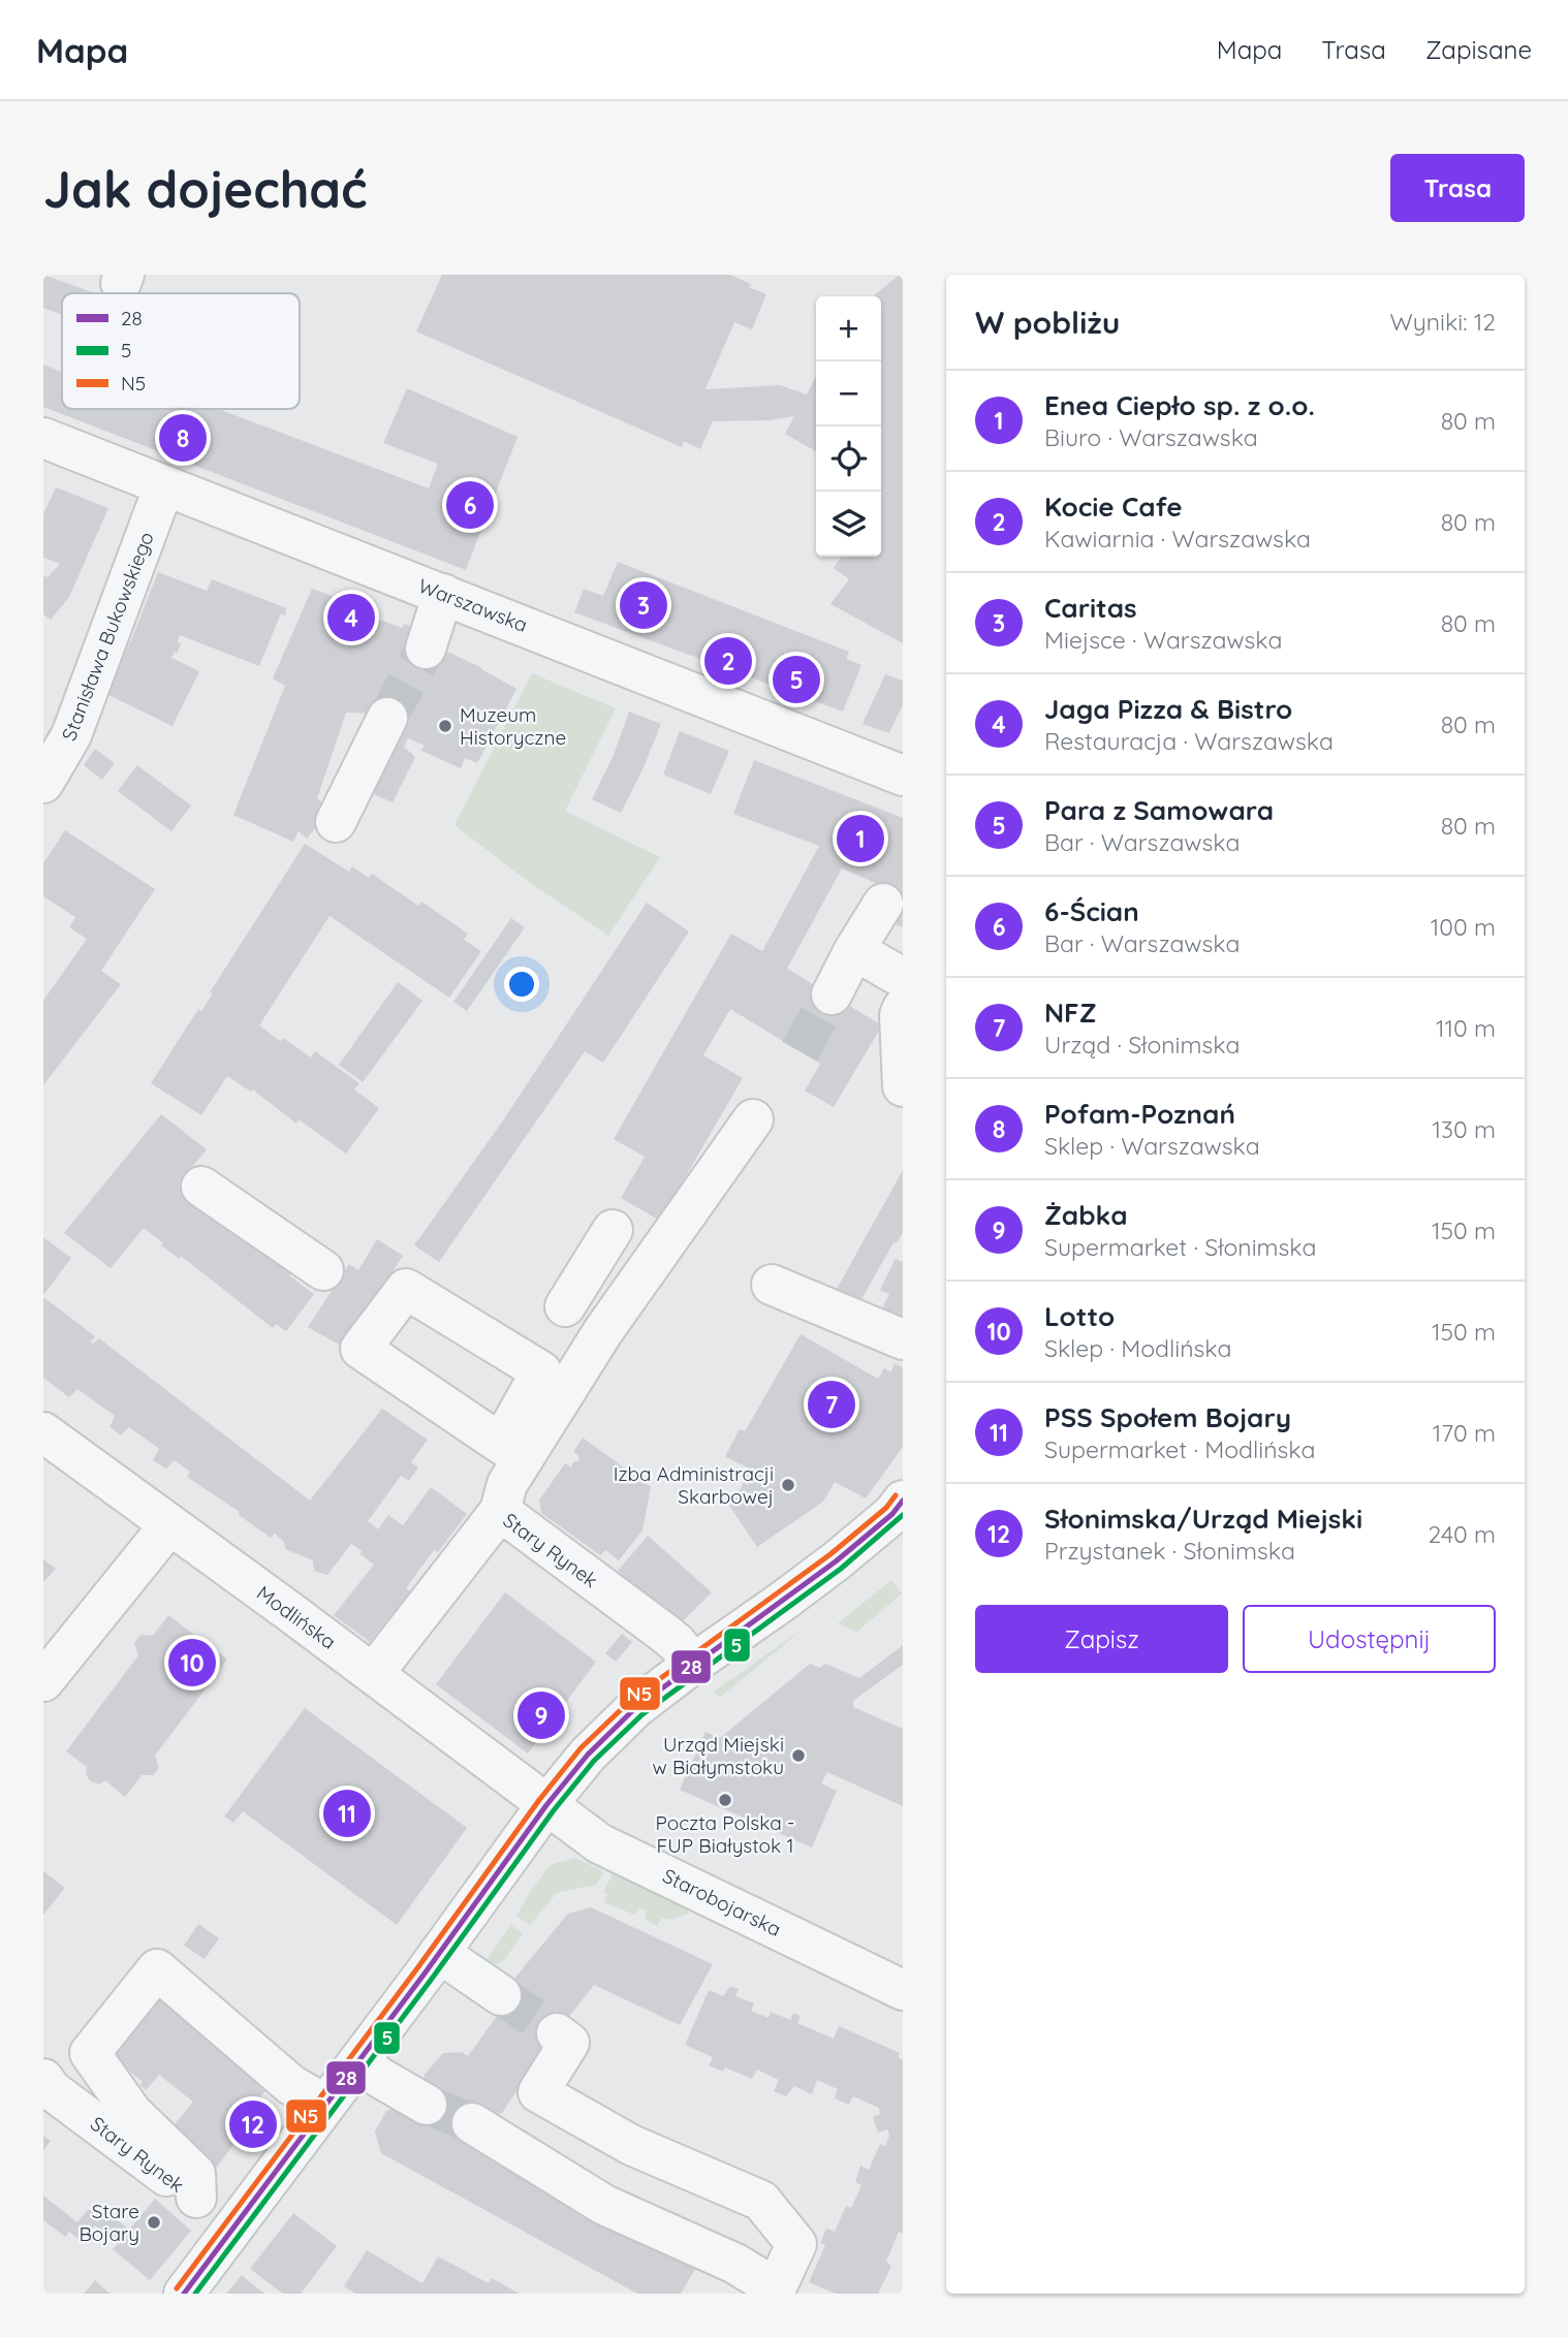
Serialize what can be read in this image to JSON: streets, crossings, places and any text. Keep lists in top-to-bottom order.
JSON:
{
  "streets": {
    "street": [
      "Warszawska",
      "Stanisława Bukowskiego",
      "Stary Rynek",
      "Modlińska",
      "Starobojarska"
    ]
  },
  "crossings": [
    ["Warszawska", "Stanisława Bukowskiego"],
    ["Stary Rynek", "Modlińska"],
    ["Modlińska", "Starobojarska"]
  ],
  "places": [
    "Muzeum Historyczne",
    "Izba Administracji Skarbowej",
    "Urząd Miejski w Białymstoku",
    "Poczta Polska - FUP Białystok 1",
    "Stare Bojary"
  ],
  "lines": ["transit line N5", "transit line 28", "transit line 5"],
  "legend": ["28", "5", "N5"],
  "page": {
    "header": "Mapa",
    "nav": ["Mapa", "Trasa", "Zapisane"],
    "buttons": [
      "Trasa",
      ["Zapisz", "Udostępnij"]
    ],
    "title": "Jak dojechać",
    "heading": ["W pobliżu", "Wyniki: 12"],
    "map_buttons": ["+", "−"],
    "list": [
      {
        "mark": "1",
        "name": "Enea Ciepło sp. z o.o.",
        "note": "Biuro · Warszawska",
        "value": "80 m"
      },
      {
        "mark": "2",
        "name": "Kocie Cafe",
        "note": "Kawiarnia · Warszawska",
        "value": "80 m"
      },
      {
        "mark": "3",
        "name": "Caritas",
        "note": "Miejsce · Warszawska",
        "value": "80 m"
      },
      {
        "mark": "4",
        "name": "Jaga Pizza & Bistro",
        "note": "Restauracja · Warszawska",
        "value": "80 m"
      },
      {
        "mark": "5",
        "name": "Para z Samowara",
        "note": "Bar · Warszawska",
        "value": "80 m"
      },
      {
        "mark": "6",
        "name": "6-Ścian",
        "note": "Bar · Warszawska",
        "value": "100 m"
      },
      {
        "mark": "7",
        "name": "NFZ",
        "note": "Urząd · Słonimska",
        "value": "110 m"
      },
      {
        "mark": "8",
        "name": "Pofam-Poznań",
        "note": "Sklep · Warszawska",
        "value": "130 m"
      },
      {
        "mark": "9",
        "name": "Żabka",
        "note": "Supermarket · Słonimska",
        "value": "150 m"
      },
      {
        "mark": "10",
        "name": "Lotto",
        "note": "Sklep · Modlińska",
        "value": "150 m"
      },
      {
        "mark": "11",
        "name": "PSS Społem Bojary",
        "note": "Supermarket · Modlińska",
        "value": "170 m"
      },
      {
        "mark": "12",
        "name": "Słonimska/Urząd Miejski",
        "note": "Przystanek · Słonimska",
        "value": "240 m"
      }
    ],
    "pins": [
      "8",
      "6",
      "3",
      "4",
      "2",
      "5",
      "1",
      "7",
      "10",
      "9",
      "11",
      "12"
    ]
  }
}
